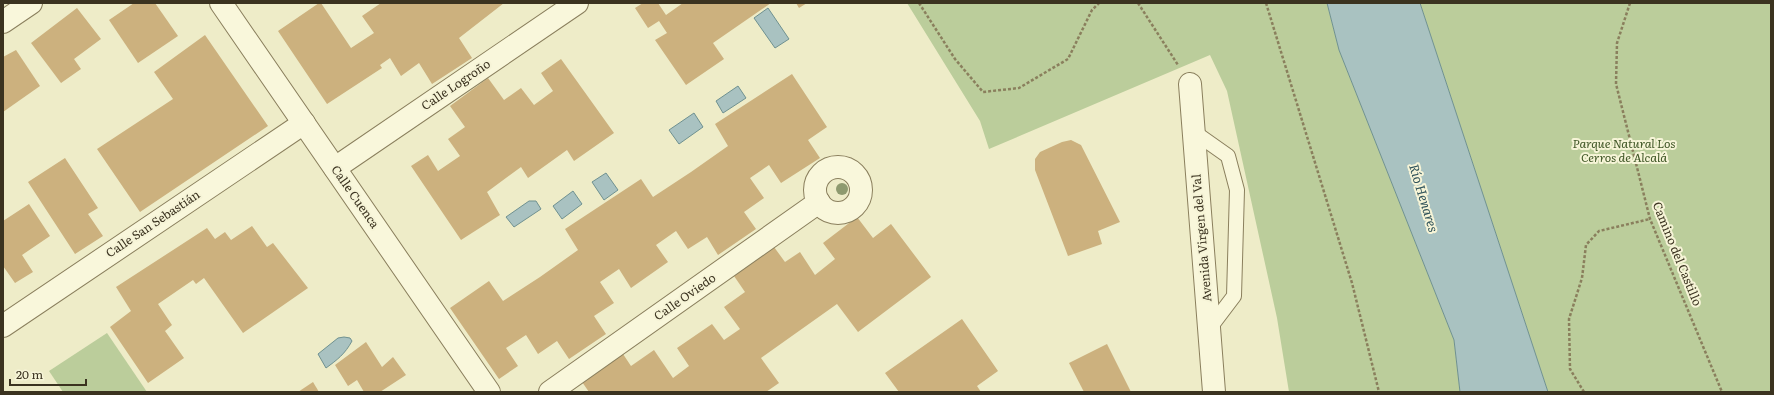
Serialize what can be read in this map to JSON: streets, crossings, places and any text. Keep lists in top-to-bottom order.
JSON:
{
  "streets": {
    "street": [
      "Calle Logroño",
      "Calle Cuenca",
      "Calle San Sebastián",
      "Avenida Virgen del Val",
      "Calle Oviedo"
    ],
    "path": ["Camino del Castillo"]
  },
  "crossings": [
    ["Calle Logroño", "Calle Cuenca"],
    ["Calle Cuenca", "Calle San Sebastián"]
  ],
  "water": ["Río Henares"],
  "parks": ["Parque Natural Los Cerros de Alcalá"],
  "scale_bar": "20 m"
}
